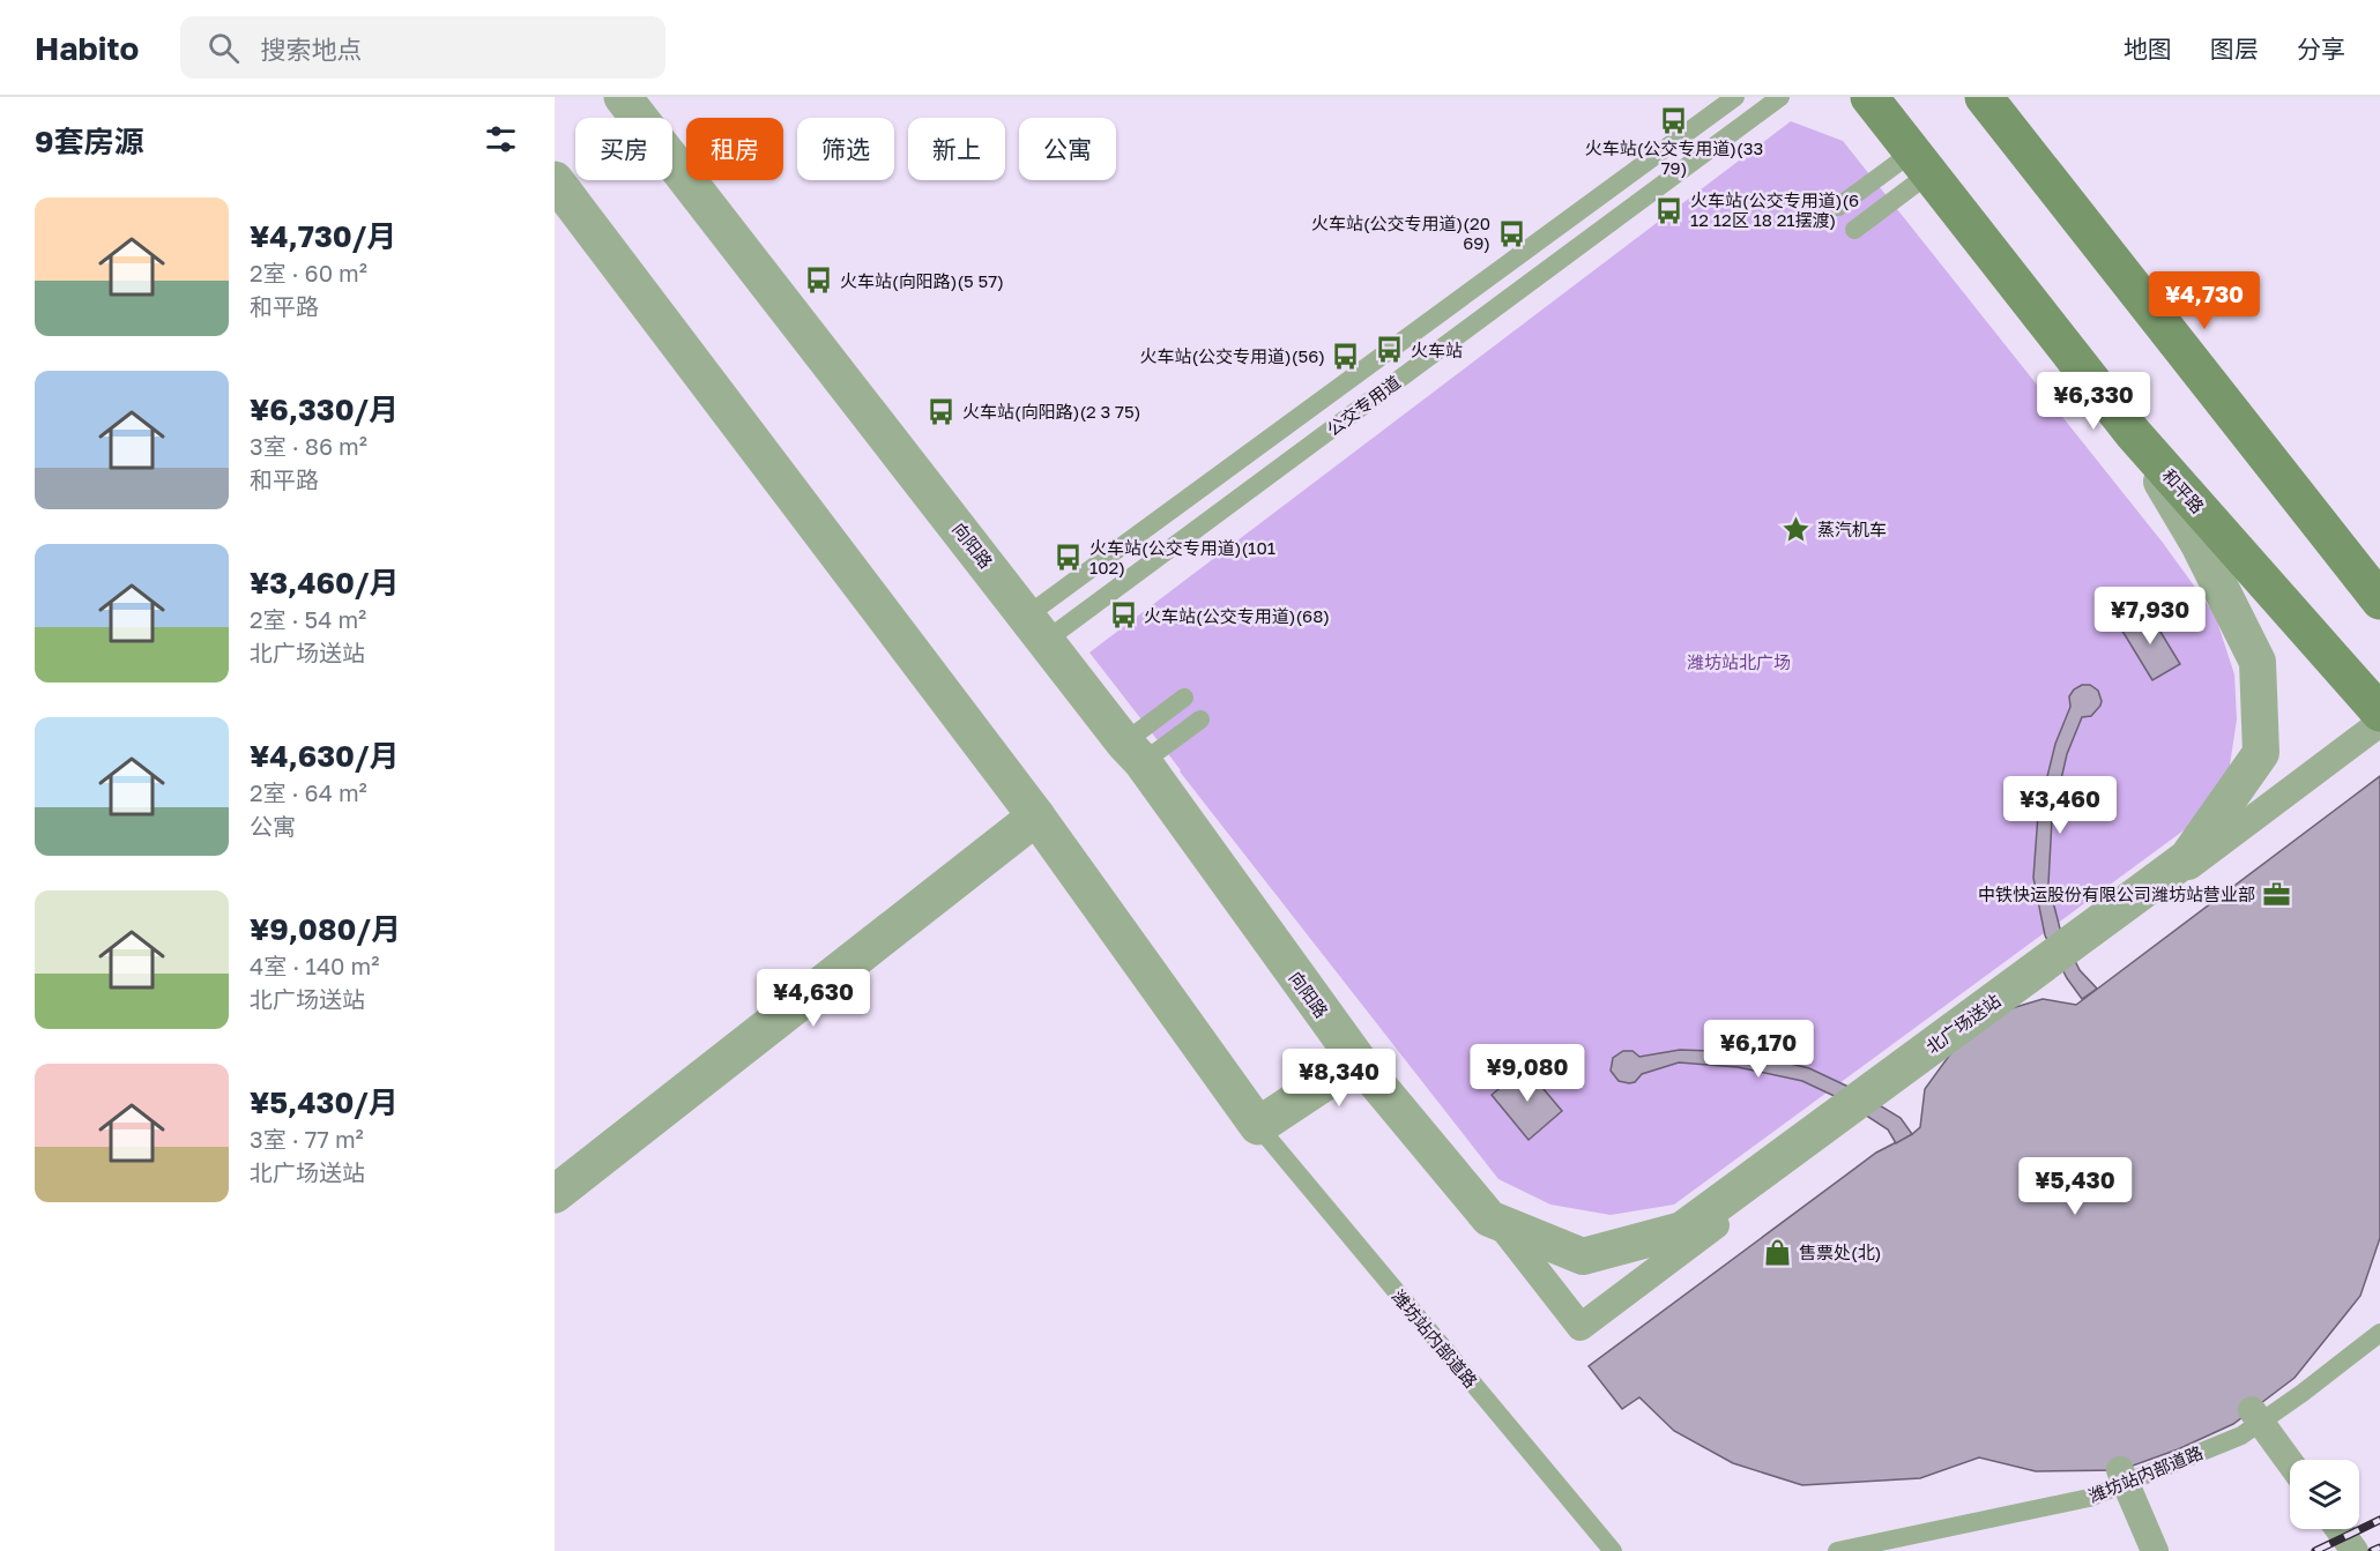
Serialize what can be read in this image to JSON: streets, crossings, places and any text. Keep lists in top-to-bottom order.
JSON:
{
  "streets": {
    "main road": ["和平路"],
    "street": ["向阳路", "北广场送站"],
    "lane": ["公交专用道", "潍坊站内部道路"]
  },
  "crossings": [
    ["公交专用道", "向阳路"],
    ["和平路", "北广场送站"],
    ["向阳路", "北广场送站"]
  ],
  "parks": ["潍坊站北广场"],
  "places": {
    "bus stop": [
      "火车站(公交专用道)(33 79)",
      "火车站(公交专用道)(6 12 12区 18 21摆渡)",
      "火车站(公交专用道)(20 69)",
      "火车站(向阳路)(5 57)",
      "火车站",
      "火车站(公交专用道)(56)",
      "火车站(向阳路)(2 3 75)",
      "火车站(公交专用道)(101 102)",
      "火车站(公交专用道)(68)"
    ],
    "place": ["蒸汽机车"],
    "office": ["中铁快运股份有限公司潍坊站营业部"],
    "shop": ["售票处(北)"]
  },
  "page": {
    "header": "Habito",
    "search": "搜索地点",
    "nav": ["地图", "图层", "分享"],
    "heading": "9套房源",
    "chip": [
      "买房",
      "租房",
      "筛选",
      "新上",
      "公寓"
    ],
    "list": [
      {
        "name": "¥4,730/月",
        "note": "2室 · 60 m² · 和平路"
      },
      {
        "name": "¥6,330/月",
        "note": "3室 · 86 m² · 和平路"
      },
      {
        "name": "¥3,460/月",
        "note": "2室 · 54 m² · 北广场送站"
      },
      {
        "name": "¥4,630/月",
        "note": "2室 · 64 m² · 公寓"
      },
      {
        "name": "¥9,080/月",
        "note": "4室 · 140 m² · 北广场送站"
      },
      {
        "name": "¥5,430/月",
        "note": "3室 · 77 m² · 北广场送站"
      }
    ],
    "price": [
      "¥4,730",
      "¥6,330",
      "¥7,930",
      "¥3,460",
      "¥4,630",
      "¥6,170",
      "¥9,080",
      "¥8,340",
      "¥5,430"
    ]
  }
}
